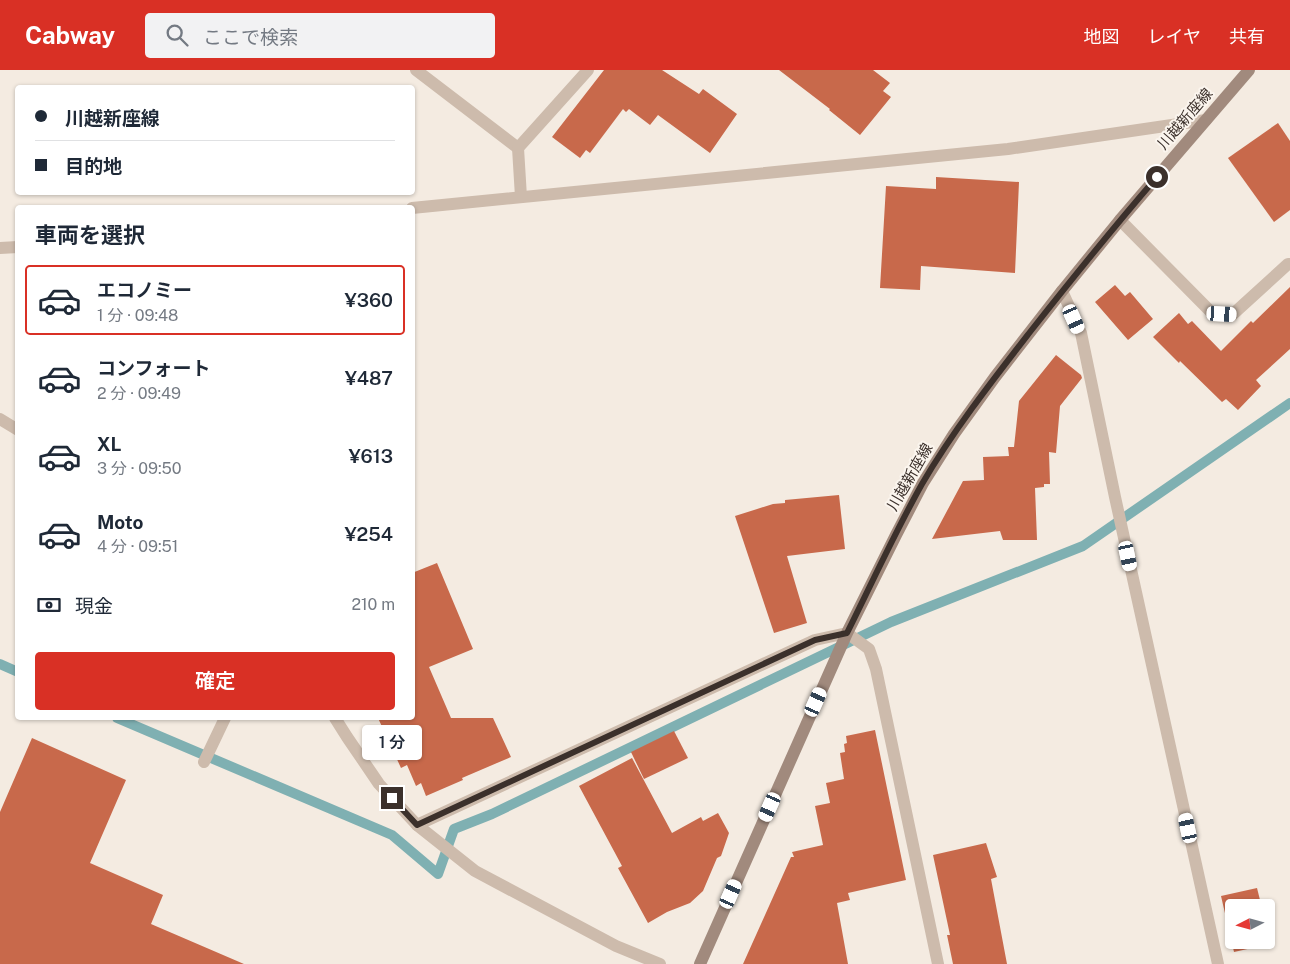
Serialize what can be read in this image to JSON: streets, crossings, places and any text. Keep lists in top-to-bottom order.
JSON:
{
  "streets": {
    "main road": ["川越新座線"]
  },
  "north": "left",
  "page": {
    "header": "Cabway",
    "search": "ここで検索",
    "nav": ["地図", "レイヤ", "共有"],
    "banner": ["川越新座線", "目的地"],
    "heading": "車両を選択",
    "list": [
      {
        "name": "エコノミー",
        "note": "1 分 · 09:48",
        "value": "¥360"
      },
      {
        "name": "コンフォート",
        "note": "2 分 · 09:49",
        "value": "¥487"
      },
      {
        "name": "XL",
        "note": "3 分 · 09:50",
        "value": "¥613"
      },
      {
        "name": "Moto",
        "note": "4 分 · 09:51",
        "value": "¥254"
      }
    ],
    "pay": ["現金", "210 m"],
    "buttons": "確定",
    "bubble": "1 分"
  }
}
